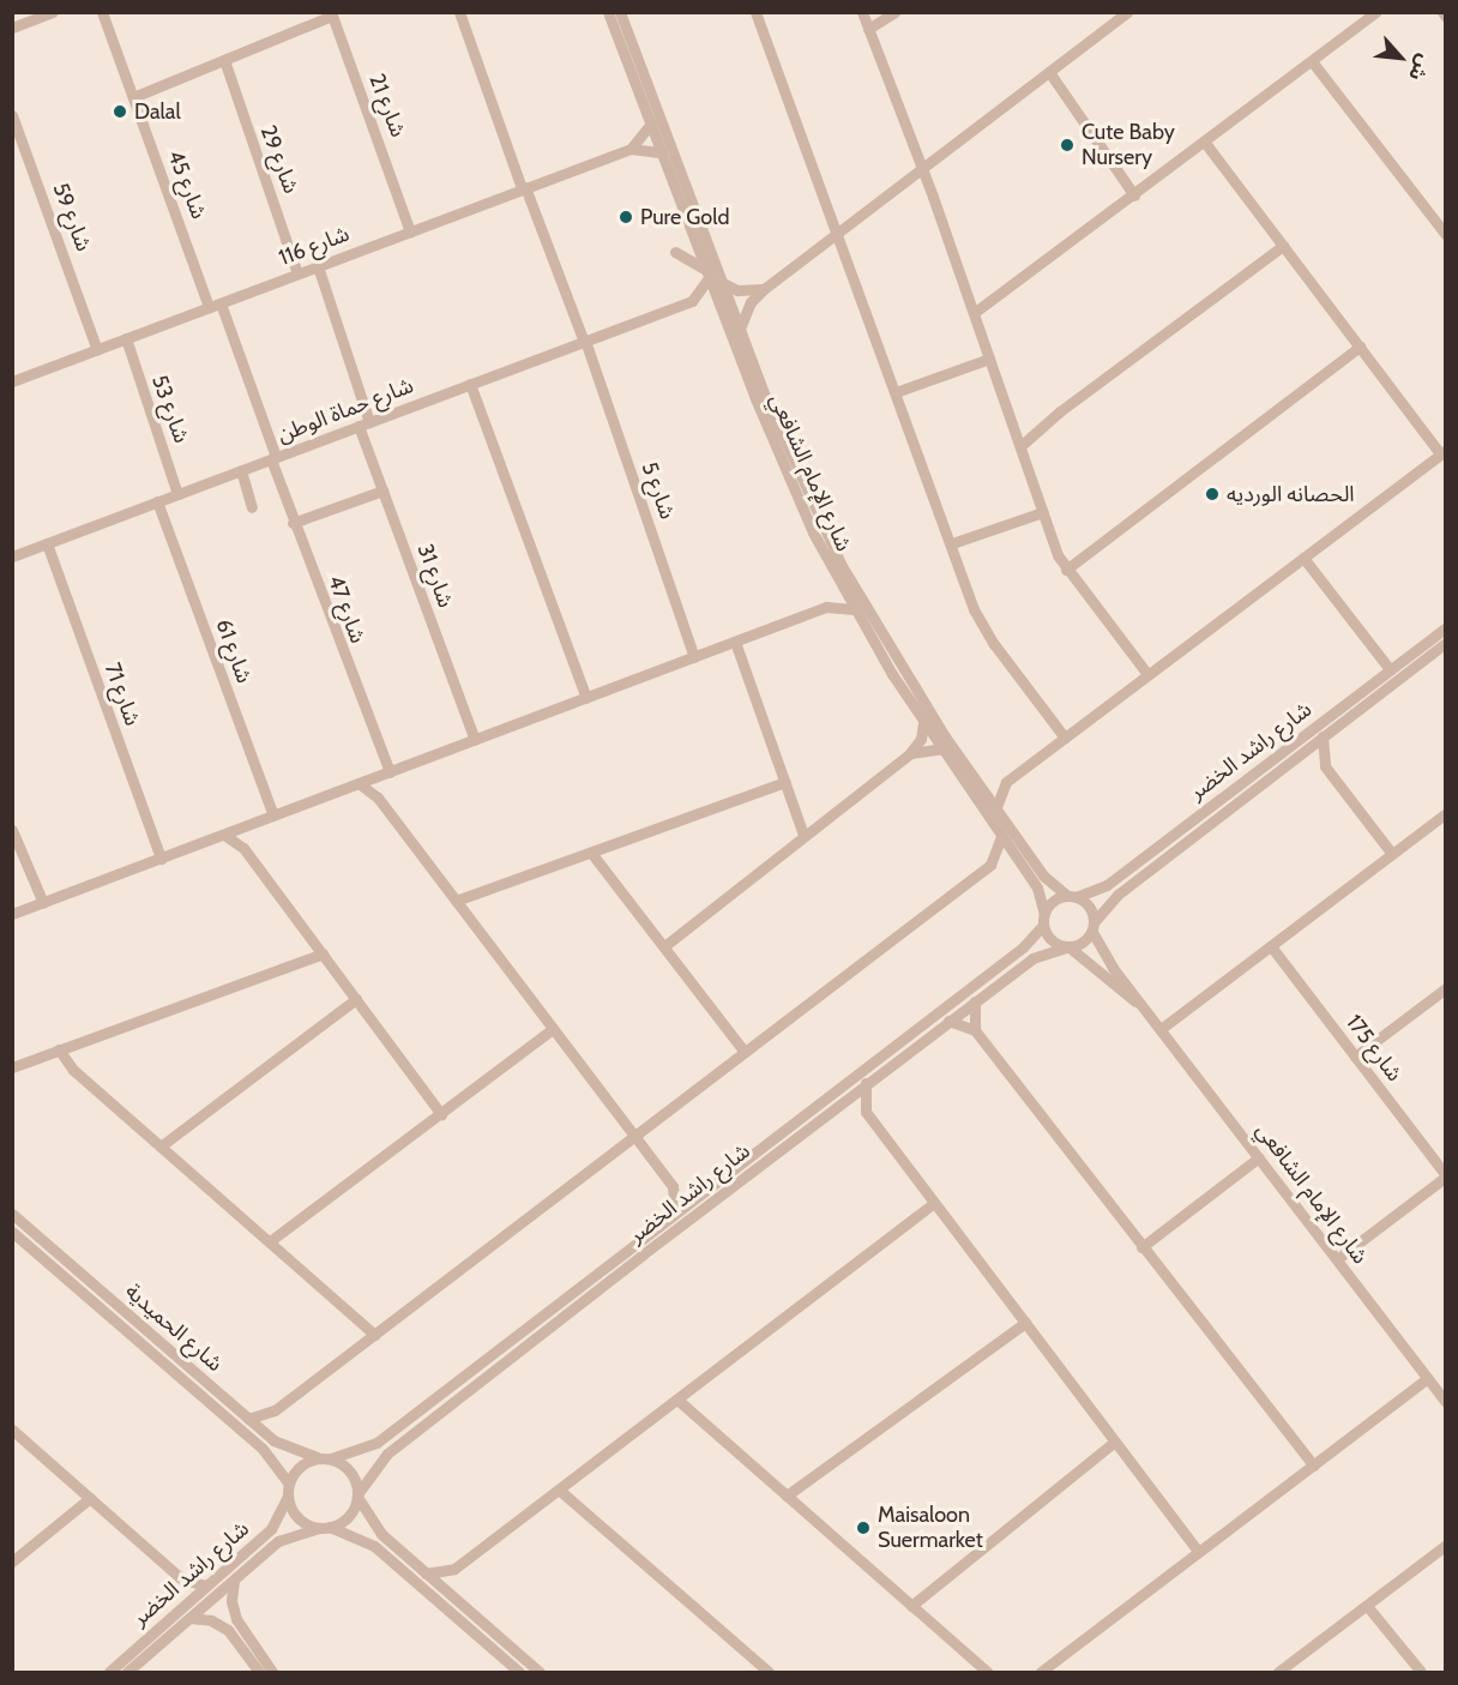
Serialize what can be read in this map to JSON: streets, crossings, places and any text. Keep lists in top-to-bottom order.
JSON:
{
  "streets": {
    "street": [
      "شارع 21",
      "شارع 29",
      "شارع 45",
      "شارع 59",
      "شارع 116",
      "شارع 53",
      "شارع حماة الوطن",
      "شارع الإمام الشافعي",
      "شارع 5",
      "شارع 31",
      "شارع 47",
      "شارع 61",
      "شارع 71",
      "شارع راشد الخضر",
      "شارع 175",
      "شارع الحميدية"
    ]
  },
  "crossings": [
    ["شارع 21", "شارع 116"],
    ["شارع 29", "شارع 116"],
    ["شارع 29", "شارع 31"],
    ["شارع 45", "شارع 116"],
    ["شارع 45", "شارع حماة الوطن"],
    ["شارع 45", "شارع 47"],
    ["شارع 59", "شارع 116"],
    ["شارع 116", "شارع 53"],
    ["شارع 116", "شارع الإمام الشافعي"],
    ["شارع 116", "شارع 5"],
    ["شارع 116", "شارع 31"],
    ["شارع 53", "شارع حماة الوطن"],
    ["شارع حماة الوطن", "شارع 5"],
    ["شارع حماة الوطن", "شارع 31"],
    ["شارع حماة الوطن", "شارع 47"],
    ["شارع حماة الوطن", "شارع 61"],
    ["شارع حماة الوطن", "شارع 71"],
    ["شارع الإمام الشافعي", "شارع راشد الخضر"],
    ["شارع راشد الخضر", "شارع الحميدية"]
  ],
  "places": [
    "Dalal",
    "Cute Baby Nursery",
    "Pure Gold",
    "الحصانه الورديه",
    "Maisaloon Suermarket"
  ],
  "north": "bottom right"
}
